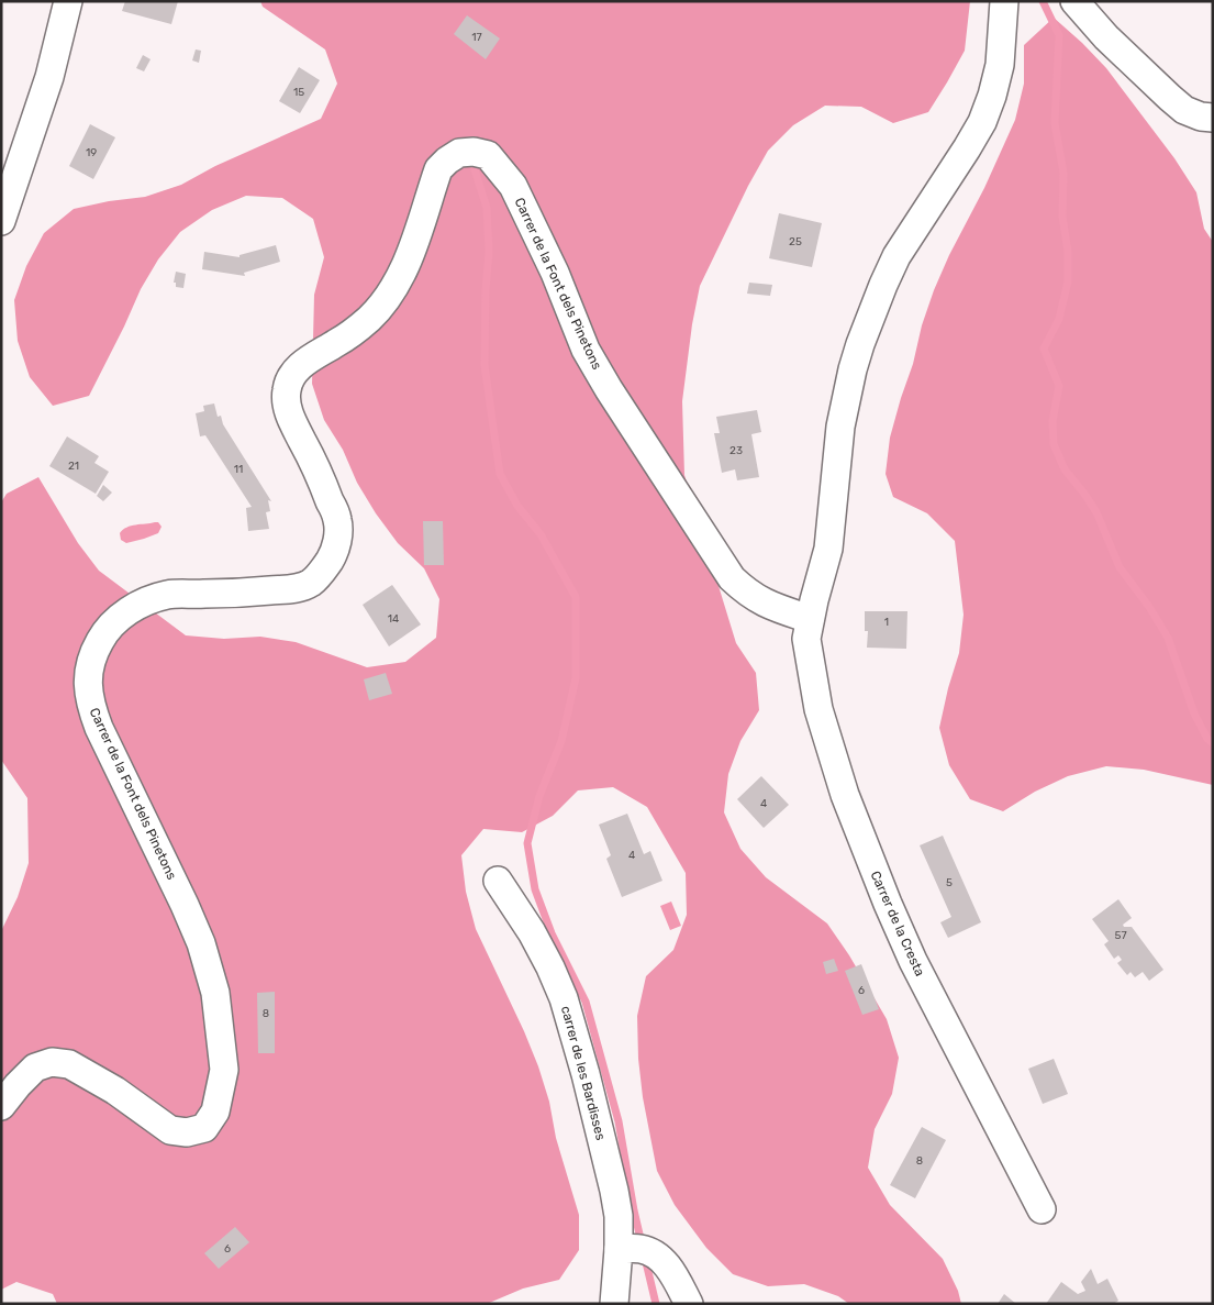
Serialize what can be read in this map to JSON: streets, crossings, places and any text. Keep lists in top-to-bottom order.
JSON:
{
  "streets": {
    "street": ["Carrer de la Font dels Pinetons", "Carrer de la Cresta", "carrer de les Bardisses"]
  },
  "crossings": [
    ["Carrer de la Font dels Pinetons", "Carrer de la Cresta"]
  ],
  "house_numbers": [
    "17",
    "15",
    "19",
    "25",
    "23",
    "21",
    "11",
    "14",
    "1",
    "4",
    "4",
    "5",
    "57",
    "6",
    "8",
    "8",
    "6"
  ]
}
